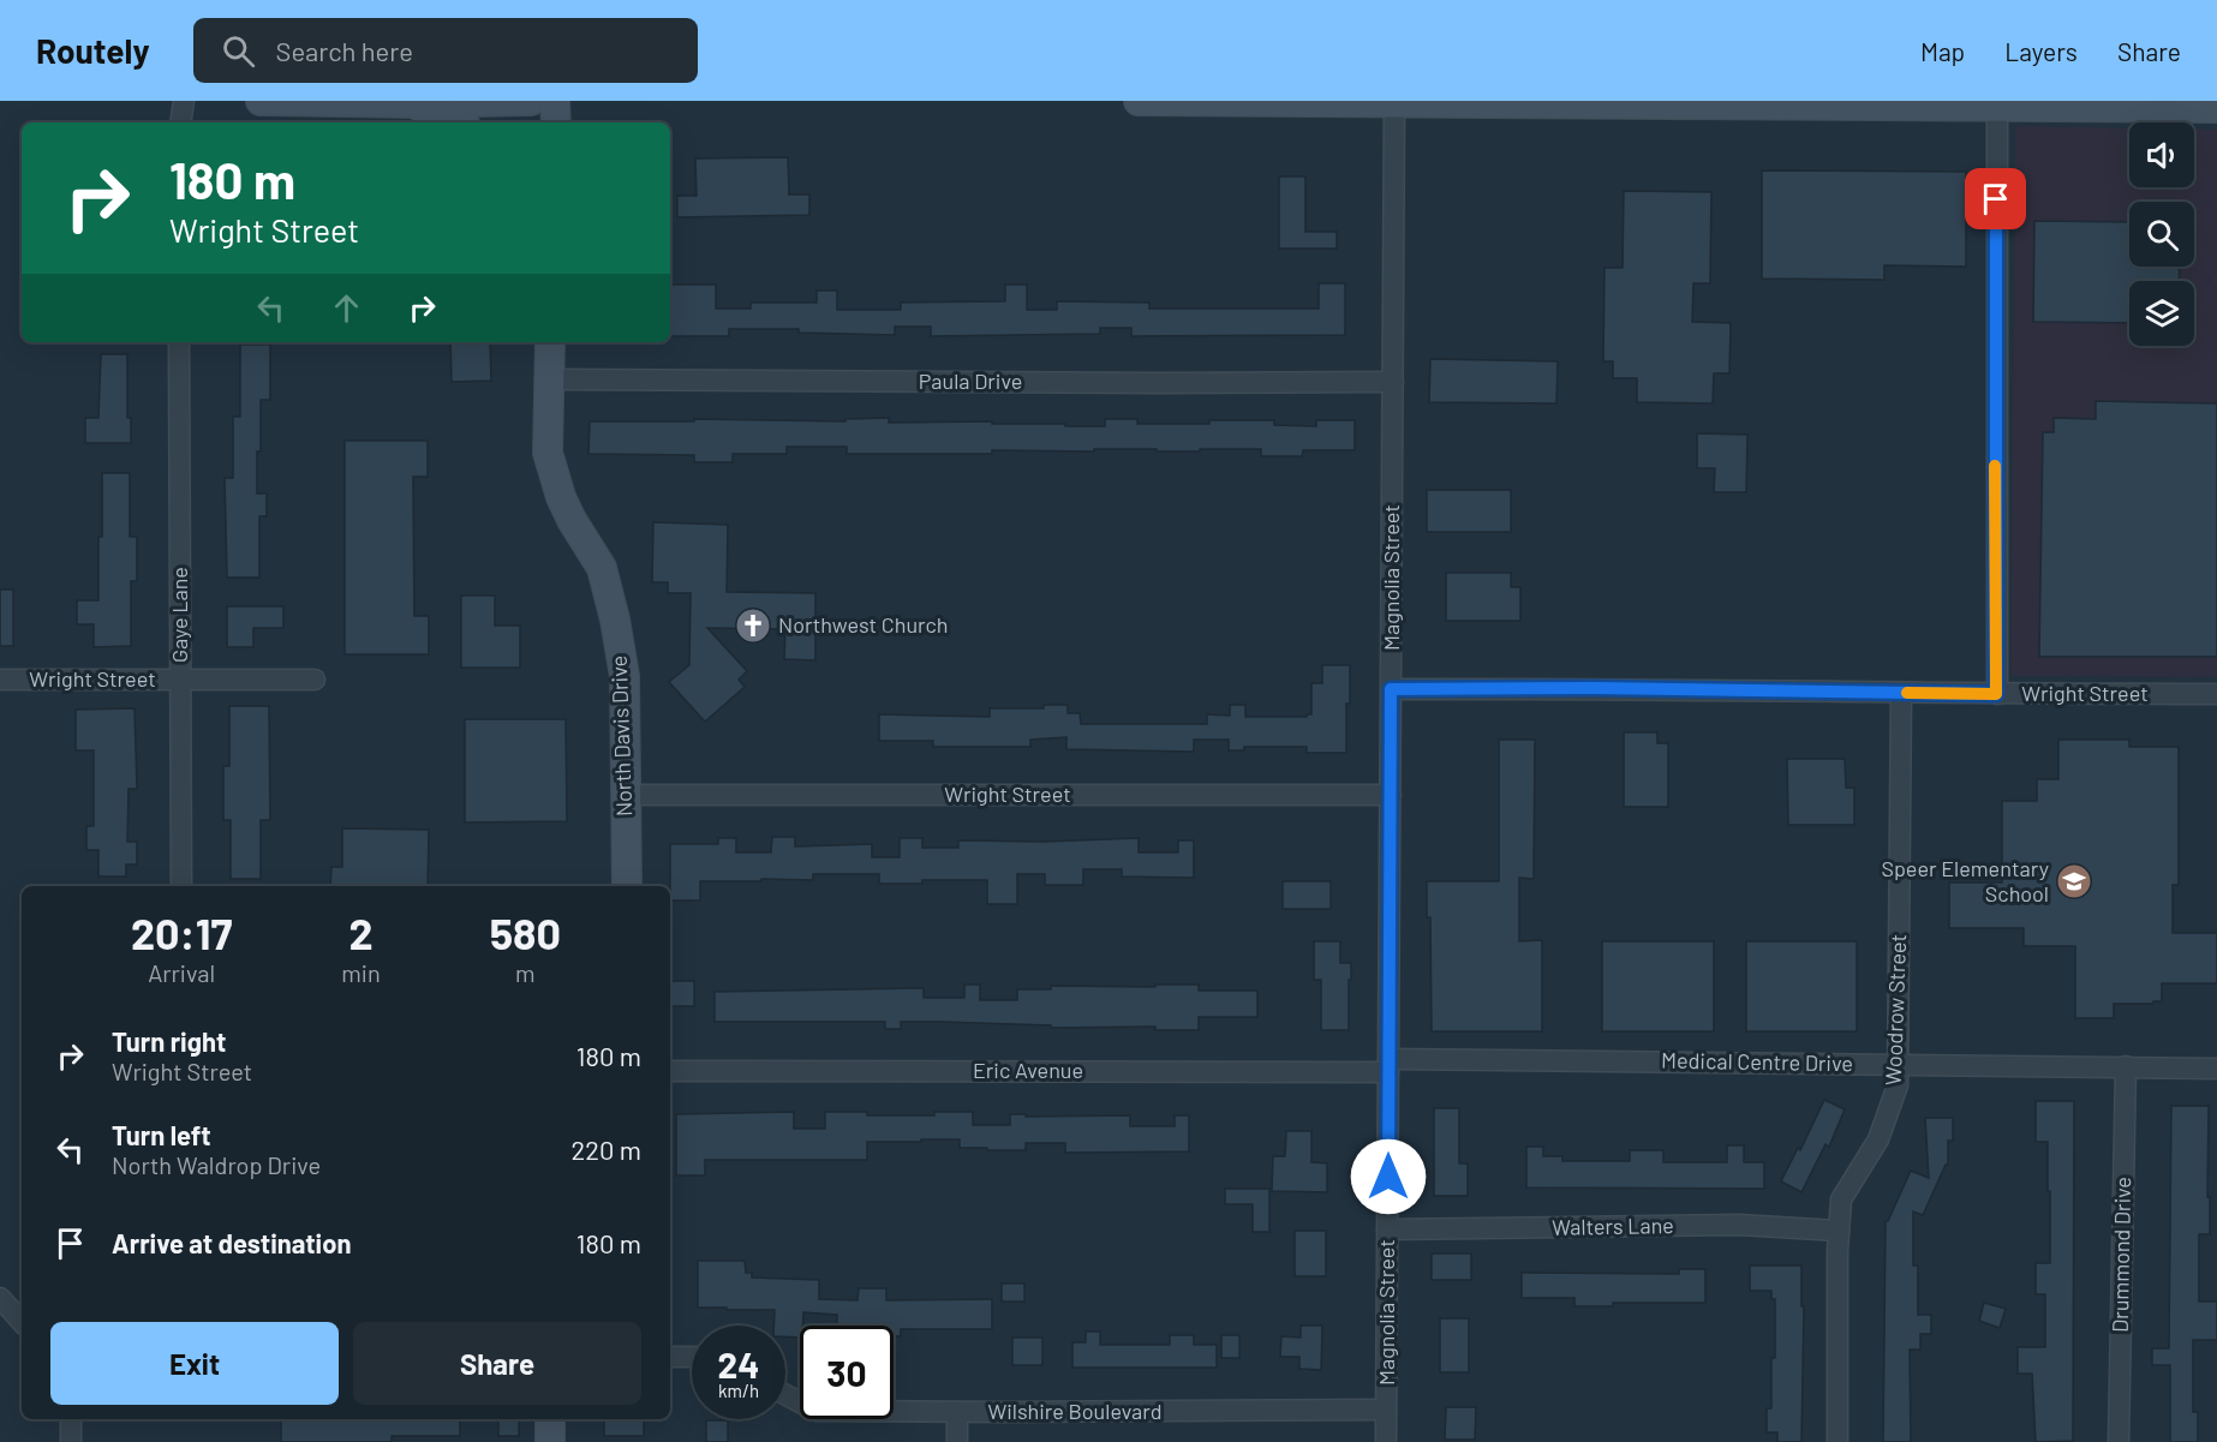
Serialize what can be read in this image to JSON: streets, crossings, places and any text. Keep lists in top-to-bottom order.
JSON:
{
  "streets": {
    "main road": ["North Davis Drive"],
    "street": [
      "Paula Drive",
      "Magnolia Street",
      "Gaye Lane",
      "Wright Street",
      "Woodrow Street",
      "Medical Centre Drive",
      "Eric Avenue",
      "Walters Lane",
      "Drummond Drive",
      "Wilshire Boulevard"
    ]
  },
  "crossings": [
    ["Paula Drive", "Magnolia Street"],
    ["Paula Drive", "North Davis Drive"],
    ["Magnolia Street", "Wright Street"],
    ["Magnolia Street", "Medical Centre Drive"],
    ["Magnolia Street", "Eric Avenue"],
    ["Magnolia Street", "Walters Lane"],
    ["Magnolia Street", "Wilshire Boulevard"],
    ["Gaye Lane", "Wright Street"],
    ["Wright Street", "North Davis Drive"],
    ["Wright Street", "Woodrow Street"],
    ["Woodrow Street", "Medical Centre Drive"],
    ["Woodrow Street", "Walters Lane"],
    ["Medical Centre Drive", "Eric Avenue"],
    ["Medical Centre Drive", "Drummond Drive"]
  ],
  "places": {
    "church": ["Northwest Church"],
    "school or university": ["Speer Elementary School"]
  },
  "page": {
    "header": "Routely",
    "search": "Search here",
    "nav": ["Map", "Layers", "Share"],
    "turn": ["180 m", "Wright Street"],
    "eta": [
      "20:17",
      "Arrival",
      "2",
      "min",
      "580",
      "m"
    ],
    "list": [
      {
        "name": "Turn right",
        "note": "Wright Street",
        "value": "180 m"
      },
      {
        "name": "Turn left",
        "note": "North Waldrop Drive",
        "value": "220 m"
      },
      {
        "name": "Arrive at destination",
        "value": "180 m"
      }
    ],
    "buttons": ["Exit", "Share"],
    "speed": "24 km/h",
    "limit": "30"
  }
}
